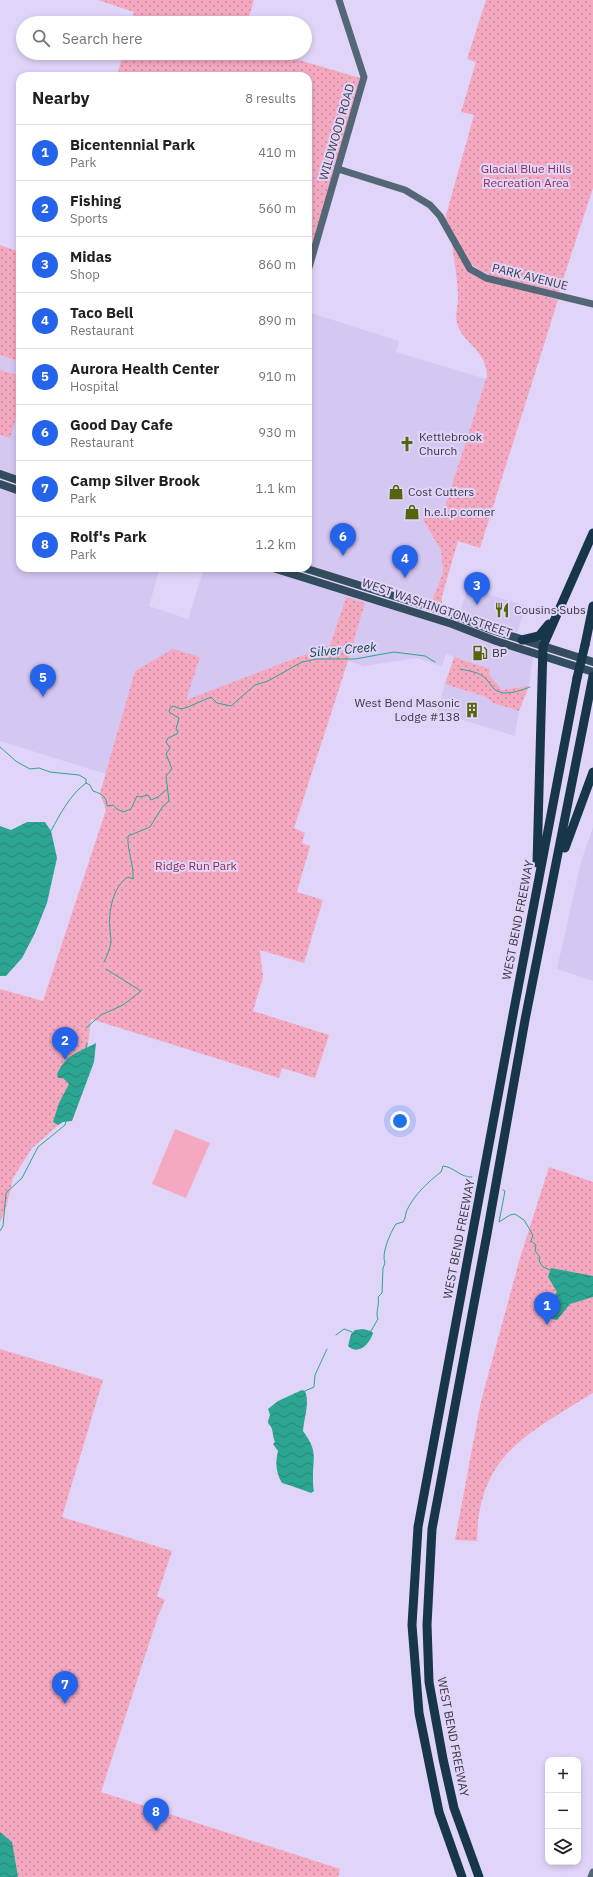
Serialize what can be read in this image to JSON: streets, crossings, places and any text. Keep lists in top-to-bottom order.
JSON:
{
  "streets": {
    "highway": ["WEST BEND FREEWAY"],
    "main road": ["WEST WASHINGTON STREET"],
    "street": ["WILDWOOD ROAD", "PARK AVENUE"]
  },
  "crossings": [
    ["WILDWOOD ROAD", "PARK AVENUE"]
  ],
  "water": ["Silver Creek"],
  "parks": ["Glacial Blue Hills Recreation Area", "Ridge Run Park"],
  "places": {
    "church": ["Kettlebrook Church"],
    "shop": ["Cost Cutters", "h.e.l.p corner"],
    "restaurant": ["Cousins Subs"],
    "fuel station": ["BP"],
    "building": ["West Bend Masonic Lodge #138"]
  },
  "page": {
    "search": "Search here",
    "heading": ["Nearby", "8 results"],
    "list": [
      {
        "mark": "1",
        "name": "Bicentennial Park",
        "note": "Park",
        "value": "410 m"
      },
      {
        "mark": "2",
        "name": "Fishing",
        "note": "Sports",
        "value": "560 m"
      },
      {
        "mark": "3",
        "name": "Midas",
        "note": "Shop",
        "value": "860 m"
      },
      {
        "mark": "4",
        "name": "Taco Bell",
        "note": "Restaurant",
        "value": "890 m"
      },
      {
        "mark": "5",
        "name": "Aurora Health Center",
        "note": "Hospital",
        "value": "910 m"
      },
      {
        "mark": "6",
        "name": "Good Day Cafe",
        "note": "Restaurant",
        "value": "930 m"
      },
      {
        "mark": "7",
        "name": "Camp Silver Brook",
        "note": "Park",
        "value": "1.1 km"
      },
      {
        "mark": "8",
        "name": "Rolf's Park",
        "note": "Park",
        "value": "1.2 km"
      }
    ],
    "pins": [
      "6",
      "4",
      "3",
      "5",
      "2",
      "1",
      "7",
      "8"
    ],
    "map_buttons": ["+", "−"]
  }
}
